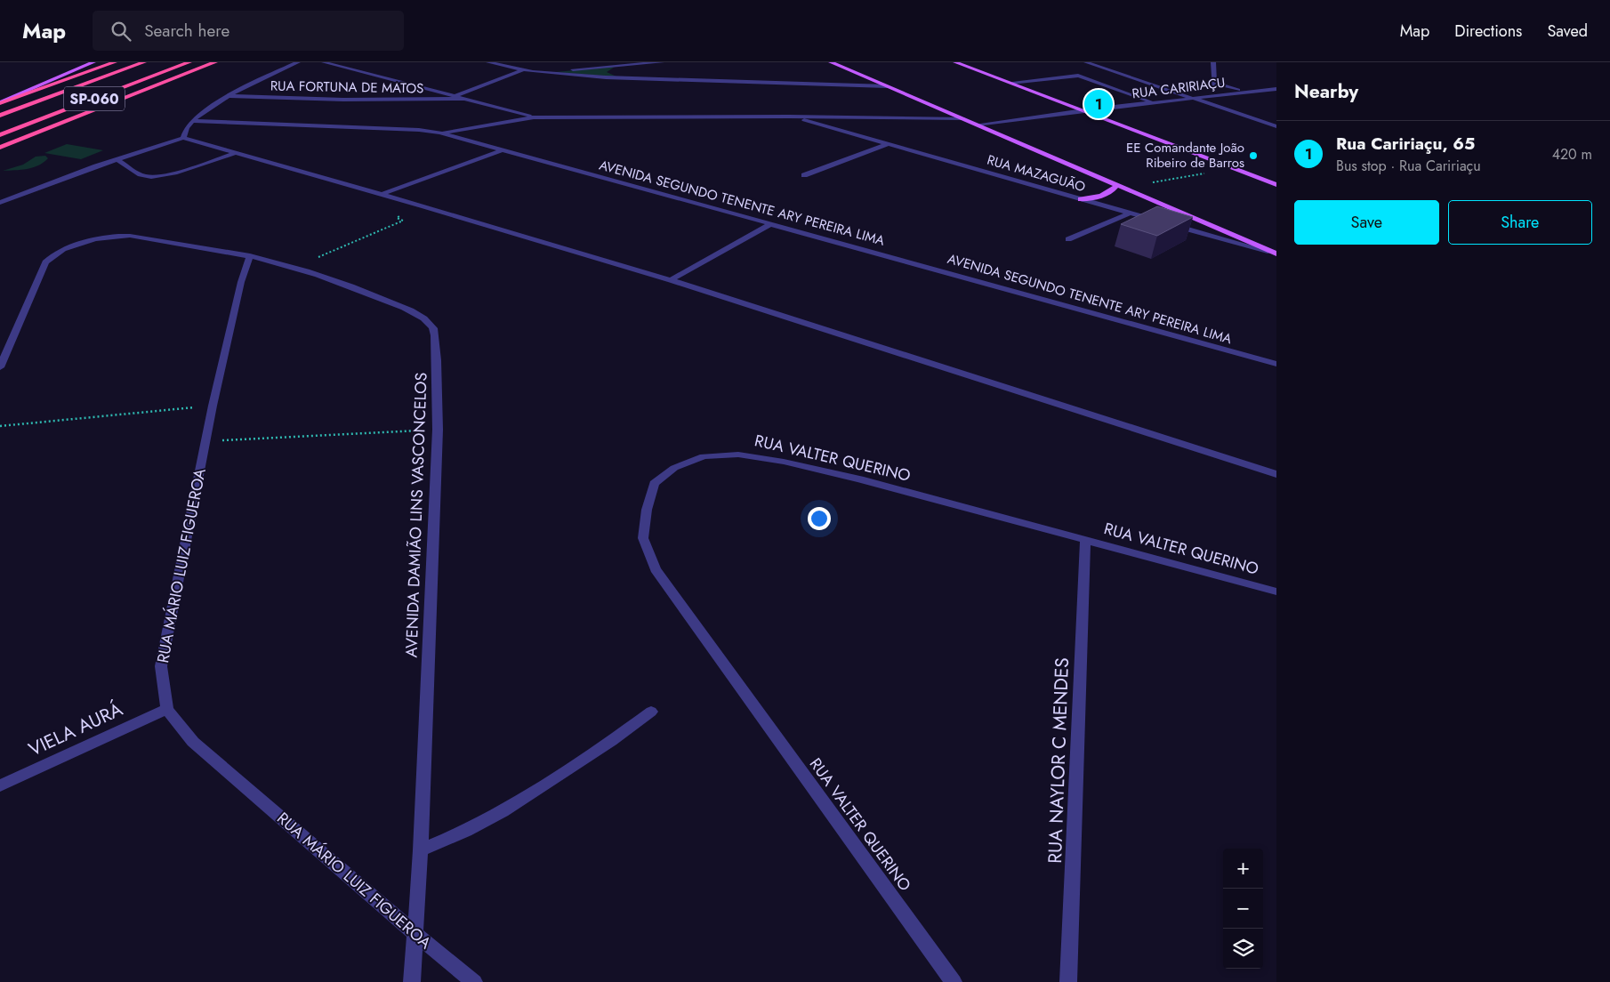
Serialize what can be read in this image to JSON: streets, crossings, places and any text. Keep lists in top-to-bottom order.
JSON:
{
  "streets": {
    "highway": ["SP-060"],
    "street": [
      "RUA FORTUNA DE MATOS",
      "RUA CARIRIAÇU",
      "RUA MAZAGUÃO",
      "AVENIDA SEGUNDO TENENTE ARY PEREIRA LIMA",
      "RUA VALTER QUERINO",
      "AVENIDA DAMIÃO LINS VASCONCELOS",
      "RUA MÁRIO LUIZ FIGUEROA",
      "VIELA AURÁ",
      "RUA NAYLOR C MENDES"
    ]
  },
  "crossings": [
    ["RUA VALTER QUERINO", "RUA NAYLOR C MENDES"],
    ["AVENIDA DAMIÃO LINS VASCONCELOS", "RUA MÁRIO LUIZ FIGUEROA"],
    ["RUA MÁRIO LUIZ FIGUEROA", "VIELA AURÁ"]
  ],
  "places": ["EE Comandante João Ribeiro de Barros"],
  "page": {
    "header": "Map",
    "search": "Search here",
    "nav": ["Map", "Directions", "Saved"],
    "heading": "Nearby",
    "pins": "1",
    "list": [
      {
        "mark": "1",
        "name": "Rua Caririaçu, 65",
        "note": "Bus stop · Rua Caririaçu",
        "value": "420 m"
      }
    ],
    "buttons": ["Save", "Share"],
    "map_buttons": ["+", "−"]
  }
}
